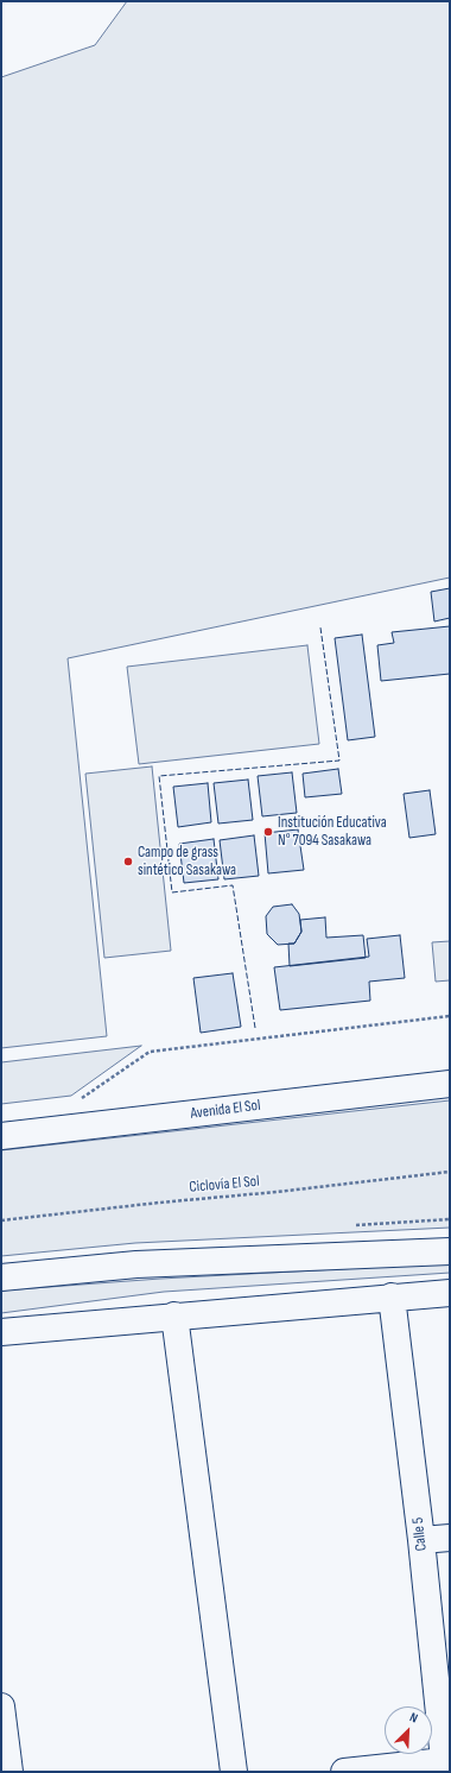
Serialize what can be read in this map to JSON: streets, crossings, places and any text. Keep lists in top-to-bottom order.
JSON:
{
  "streets": {
    "street": ["Avenida El Sol", "Calle 5"],
    "path": ["Ciclovía El Sol"]
  },
  "places": ["Institución Educativa N° 7094 Sasakawa", "Campo de grass sintético Sasakawa"],
  "north": "top right"
}
